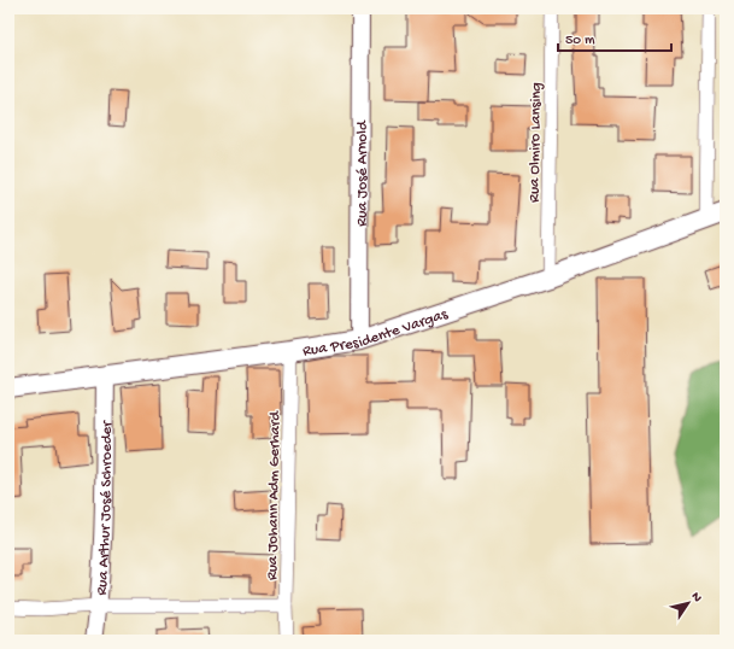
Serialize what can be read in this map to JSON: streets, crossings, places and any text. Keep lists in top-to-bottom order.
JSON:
{
  "streets": {
    "main road": ["Rua Presidente Vargas"],
    "street": [
      "Rua Olmiro Lansing",
      "Rua José Arnold",
      "Rua Johann Adm Gerhard",
      "Rua Arthur José Schroeder"
    ]
  },
  "crossings": [
    ["Rua Olmiro Lansing", "Rua Presidente Vargas"],
    ["Rua José Arnold", "Rua Presidente Vargas"],
    ["Rua Presidente Vargas", "Rua Johann Adm Gerhard"],
    ["Rua Presidente Vargas", "Rua Arthur José Schroeder"]
  ],
  "scale_bar": "50 m",
  "north": "top right"
}
